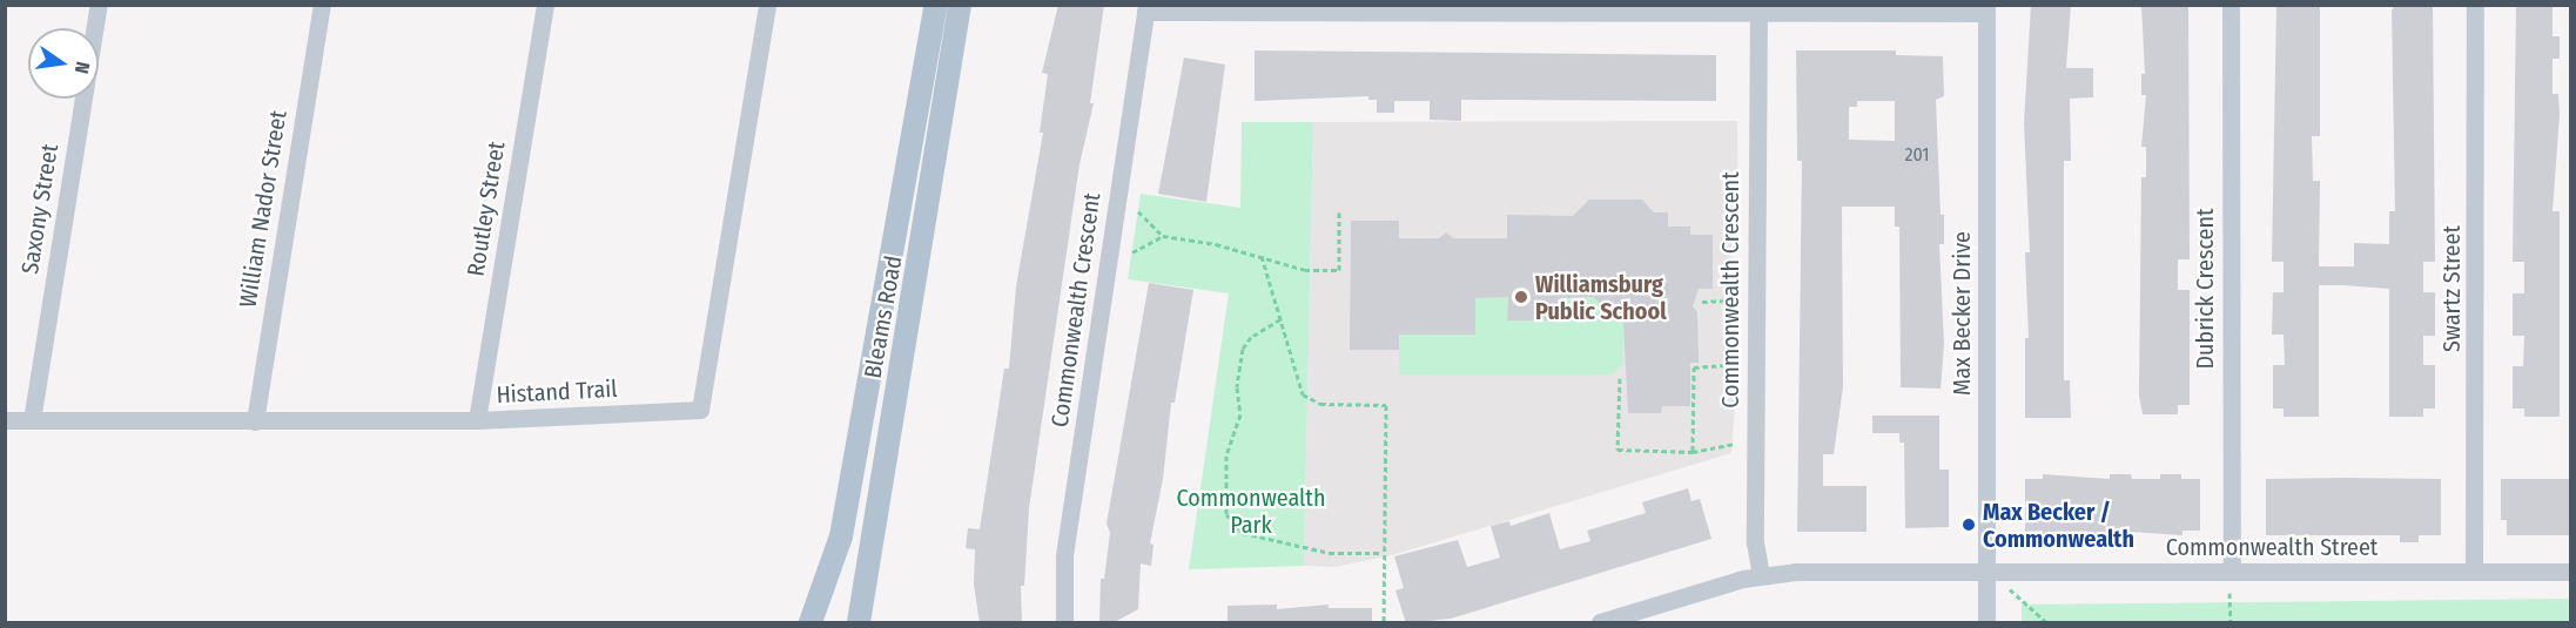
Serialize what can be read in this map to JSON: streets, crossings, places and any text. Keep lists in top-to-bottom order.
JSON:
{
  "streets": {
    "main road": ["Bleams Road"],
    "street": [
      "Saxony Street",
      "William Nador Street",
      "Routley Street",
      "Dubrick Crescent",
      "Swartz Street",
      "Commonwealth Crescent",
      "Max Becker Drive",
      "Histand Trail",
      "Commonwealth Street"
    ]
  },
  "crossings": [
    ["Saxony Street", "Histand Trail"],
    ["William Nador Street", "Histand Trail"],
    ["Routley Street", "Histand Trail"],
    ["Dubrick Crescent", "Commonwealth Street"],
    ["Swartz Street", "Commonwealth Street"],
    ["Commonwealth Crescent", "Commonwealth Street"],
    ["Max Becker Drive", "Commonwealth Street"]
  ],
  "parks": ["Commonwealth Park"],
  "places": ["Williamsburg Public School", "Max Becker / Commonwealth"],
  "house_numbers": ["201"],
  "north": "right"
}
